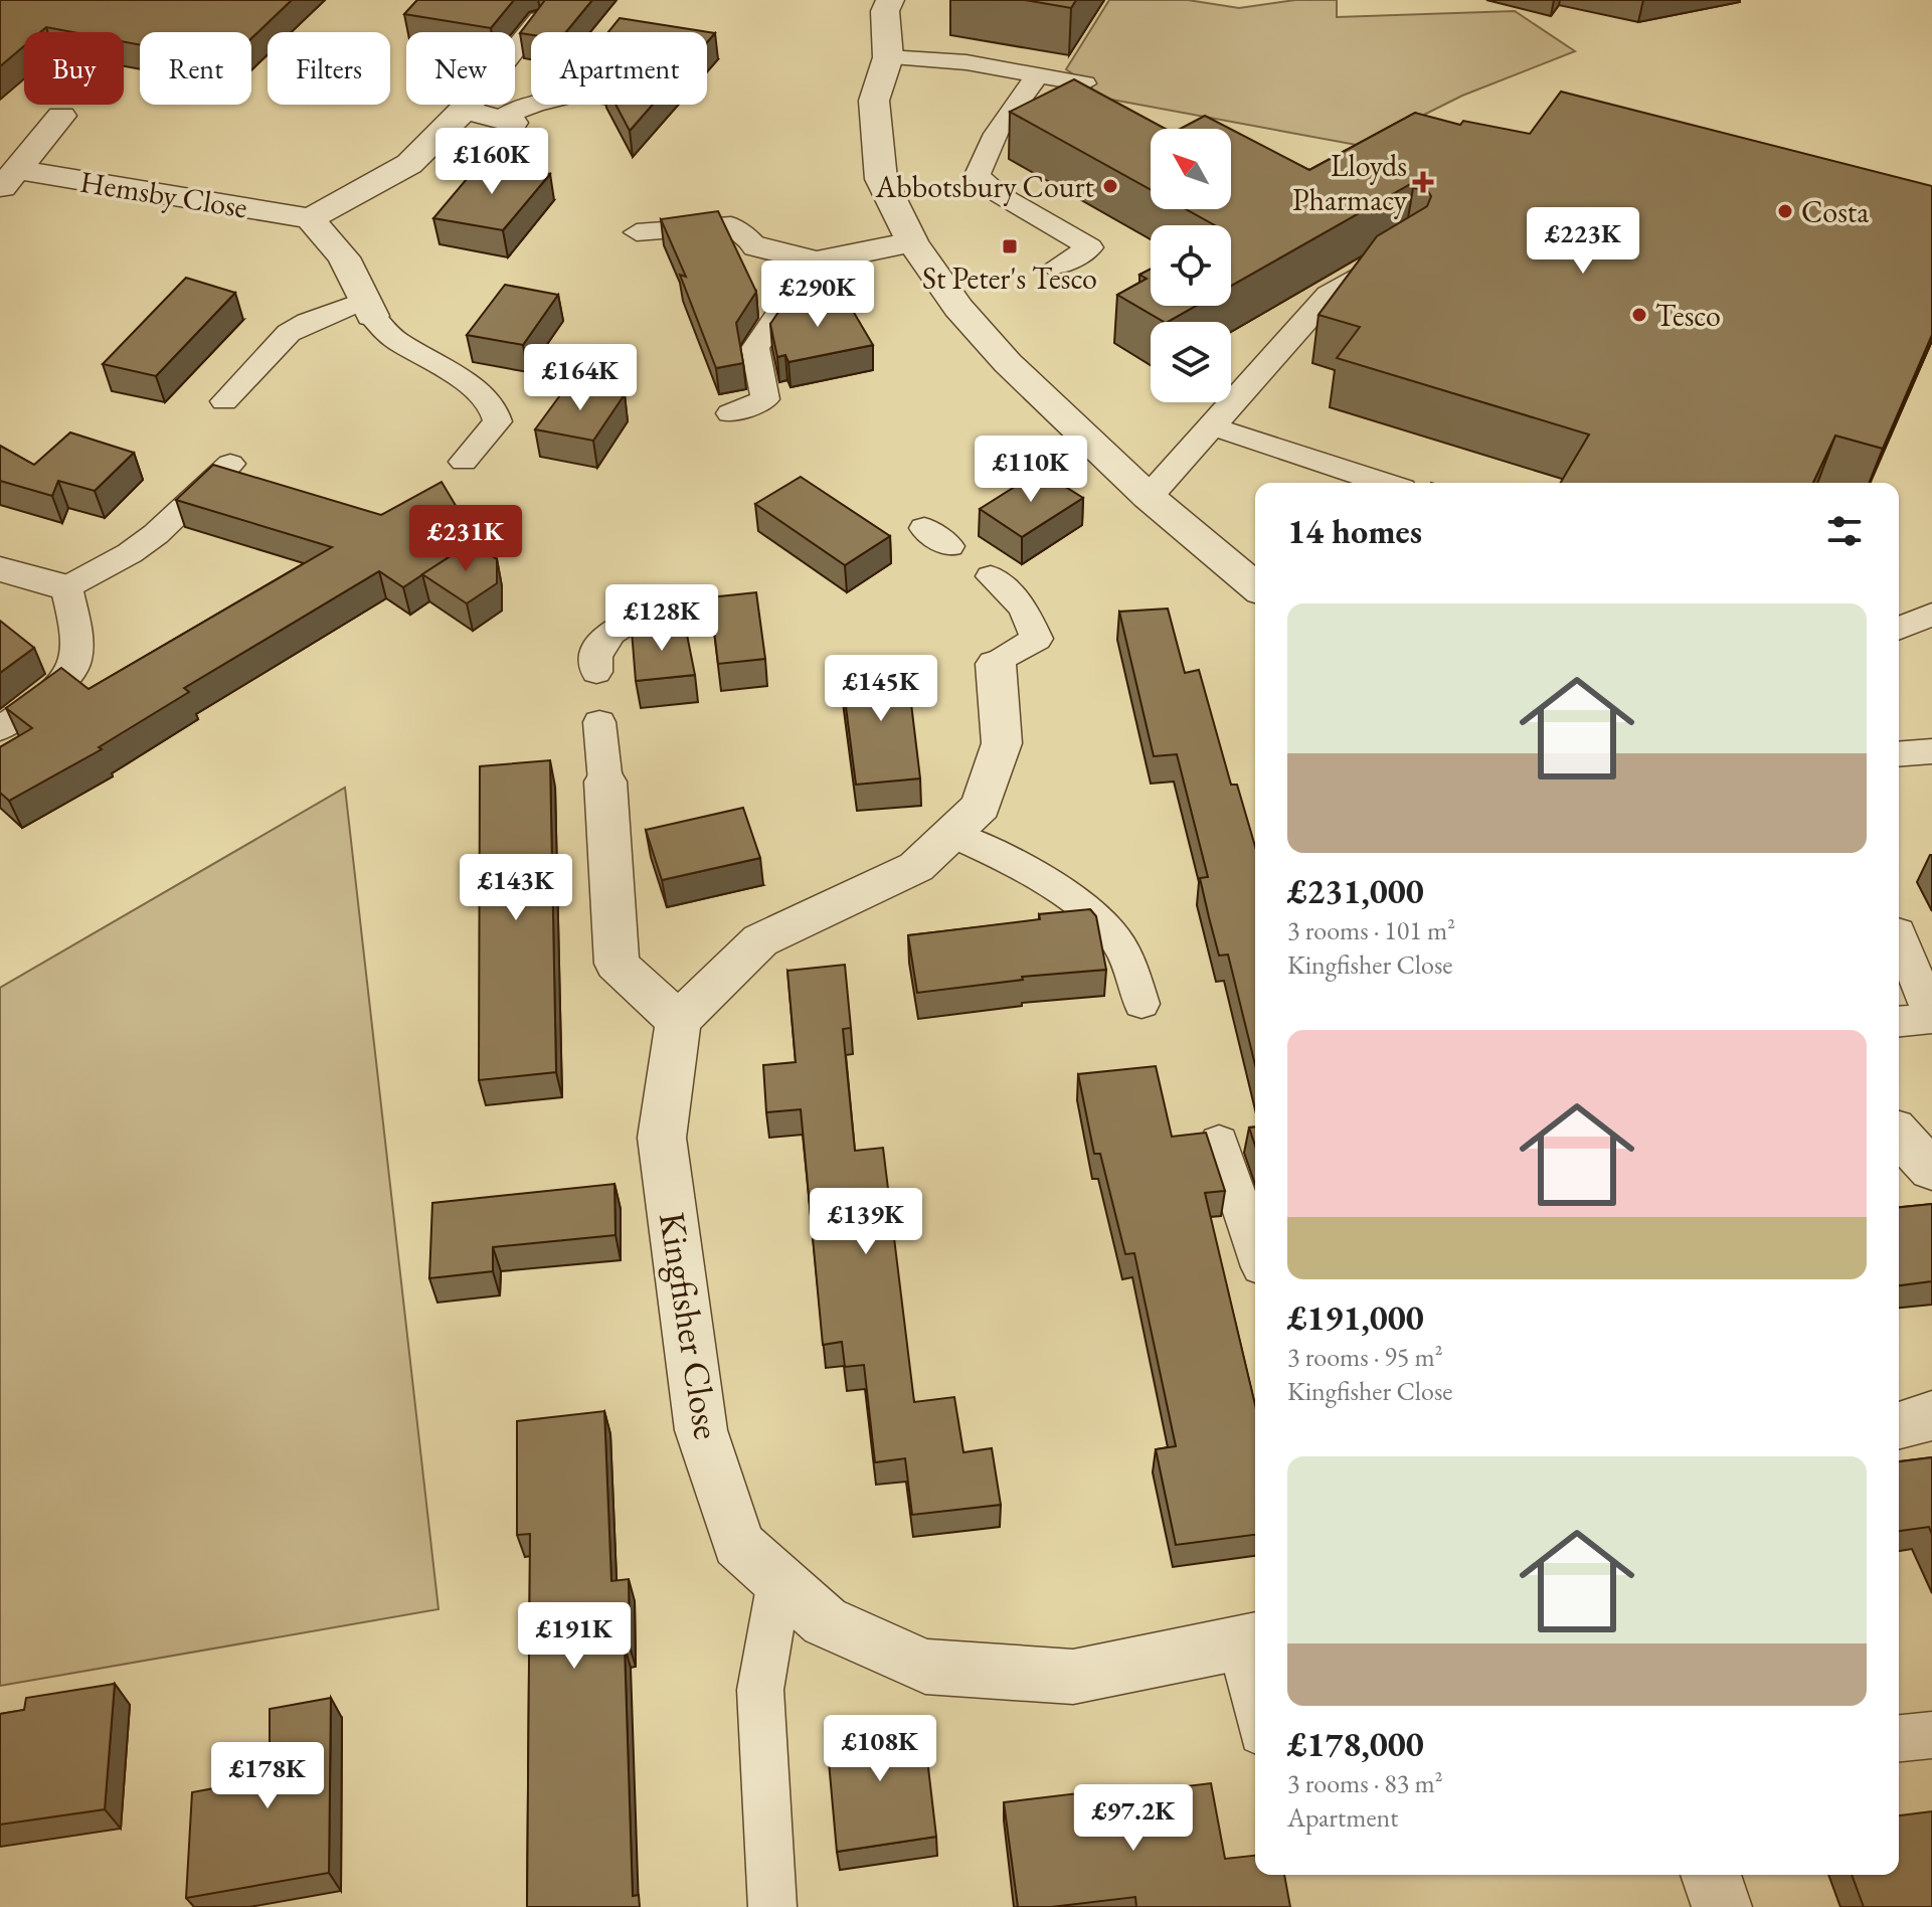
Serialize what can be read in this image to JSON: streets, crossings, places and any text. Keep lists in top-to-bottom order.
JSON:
{
  "streets": {
    "street": ["Hemsby Close", "Kingfisher Close"]
  },
  "places": {
    "health": ["Lloyds Pharmacy"],
    "other": ["Abbotsbury Court", "Costa", "Tesco"],
    "transit": ["St Peter's Tesco"]
  },
  "north": "top left",
  "page": {
    "chip": [
      "Buy",
      "Rent",
      "Filters",
      "New",
      "Apartment"
    ],
    "price": [
      "£160K",
      "£223K",
      "£290K",
      "£164K",
      "£110K",
      "£231K",
      "£128K",
      "£145K",
      "£143K",
      "£139K",
      "£191K",
      "£108K",
      "£178K",
      "£97.2K"
    ],
    "heading": "14 homes",
    "list": [
      {
        "name": "£231,000",
        "note": "3 rooms · 101 m² · Kingfisher Close"
      },
      {
        "name": "£191,000",
        "note": "3 rooms · 95 m² · Kingfisher Close"
      },
      {
        "name": "£178,000",
        "note": "3 rooms · 83 m² · Apartment"
      }
    ]
  }
}
